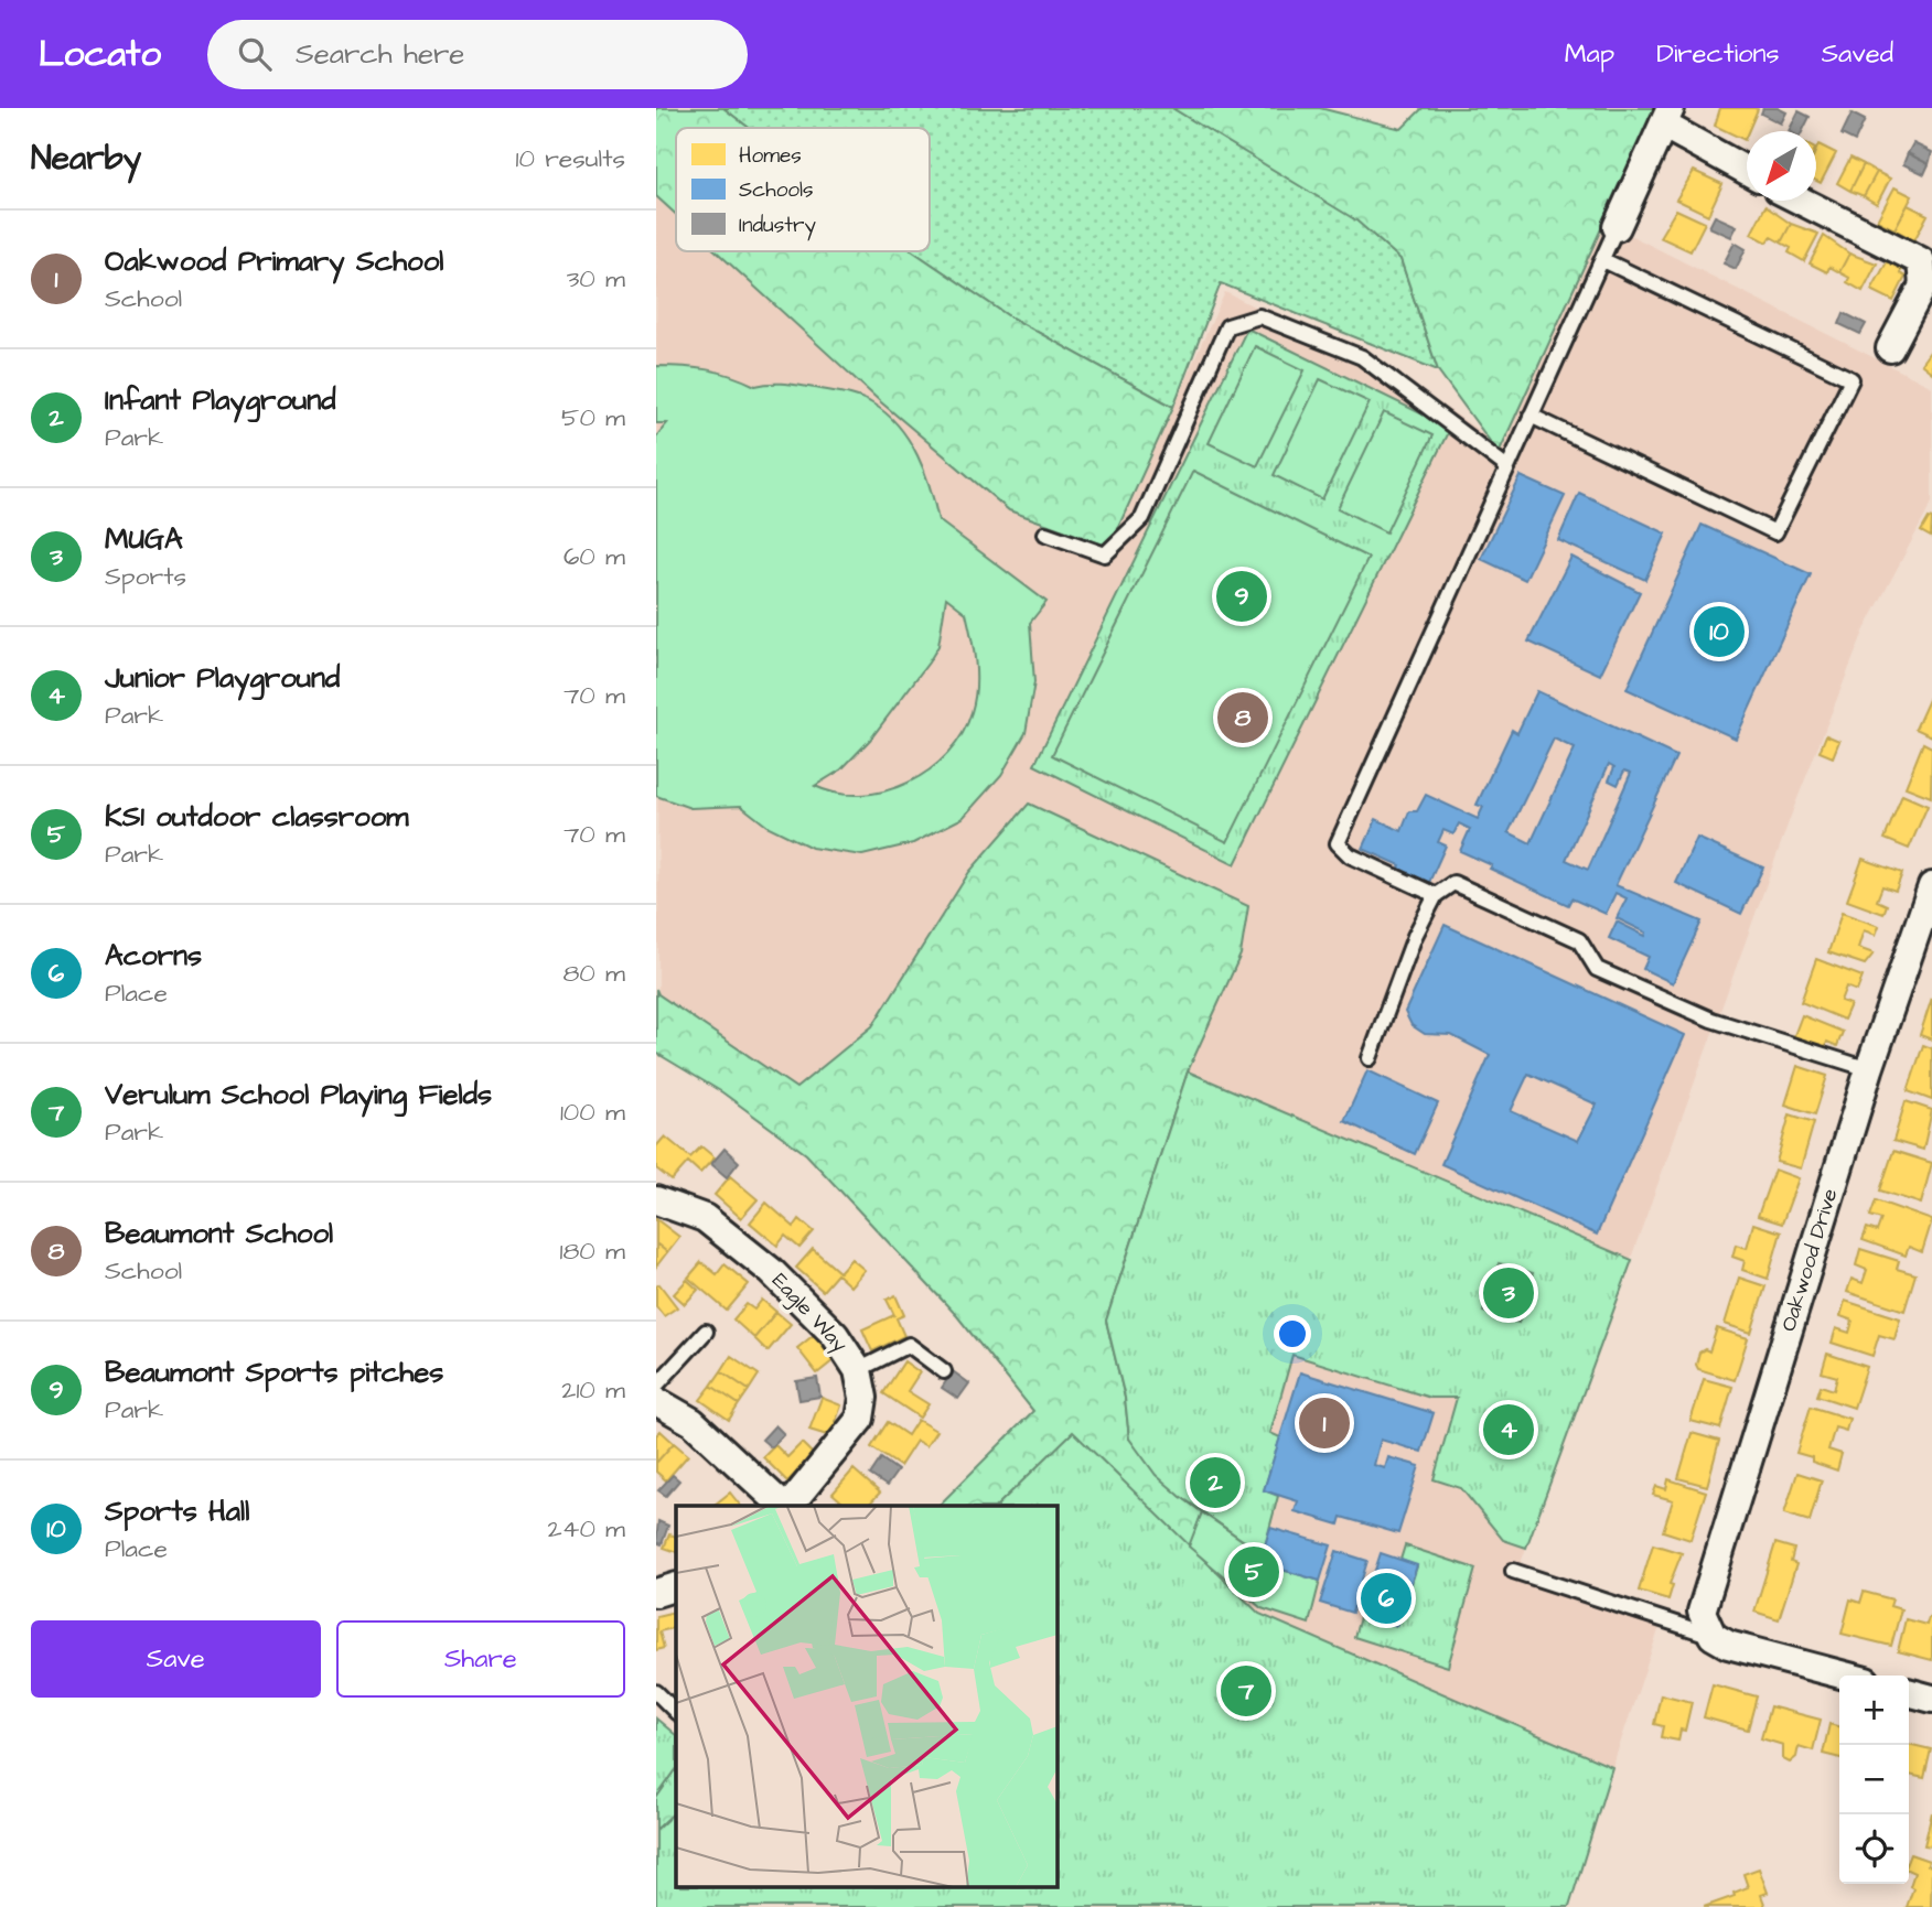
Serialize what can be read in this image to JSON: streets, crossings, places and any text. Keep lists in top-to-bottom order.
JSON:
{
  "streets": {
    "street": ["Oakwood Drive", "Eagle Way"]
  },
  "legend": ["Homes", "Schools", "Industry"],
  "north": "bottom left",
  "page": {
    "header": "Locato",
    "search": "Search here",
    "nav": ["Map", "Directions", "Saved"],
    "heading": ["Nearby", "10 results"],
    "list": [
      {
        "mark": "1",
        "name": "Oakwood Primary School",
        "note": "School",
        "value": "30 m"
      },
      {
        "mark": "2",
        "name": "Infant Playground",
        "note": "Park",
        "value": "50 m"
      },
      {
        "mark": "3",
        "name": "MUGA",
        "note": "Sports",
        "value": "60 m"
      },
      {
        "mark": "4",
        "name": "Junior Playground",
        "note": "Park",
        "value": "70 m"
      },
      {
        "mark": "5",
        "name": "KS1 outdoor classroom",
        "note": "Park",
        "value": "70 m"
      },
      {
        "mark": "6",
        "name": "Acorns",
        "note": "Place",
        "value": "80 m"
      },
      {
        "mark": "7",
        "name": "Verulum School Playing Fields",
        "note": "Park",
        "value": "100 m"
      },
      {
        "mark": "8",
        "name": "Beaumont School",
        "note": "School",
        "value": "180 m"
      },
      {
        "mark": "9",
        "name": "Beaumont Sports pitches",
        "note": "Park",
        "value": "210 m"
      },
      {
        "mark": "10",
        "name": "Sports Hall",
        "note": "Place",
        "value": "240 m"
      }
    ],
    "pins": [
      "9",
      "10",
      "8",
      "3",
      "1",
      "4",
      "2",
      "5",
      "6",
      "7"
    ],
    "buttons": ["Save", "Share"],
    "map_buttons": ["+", "−"]
  }
}
